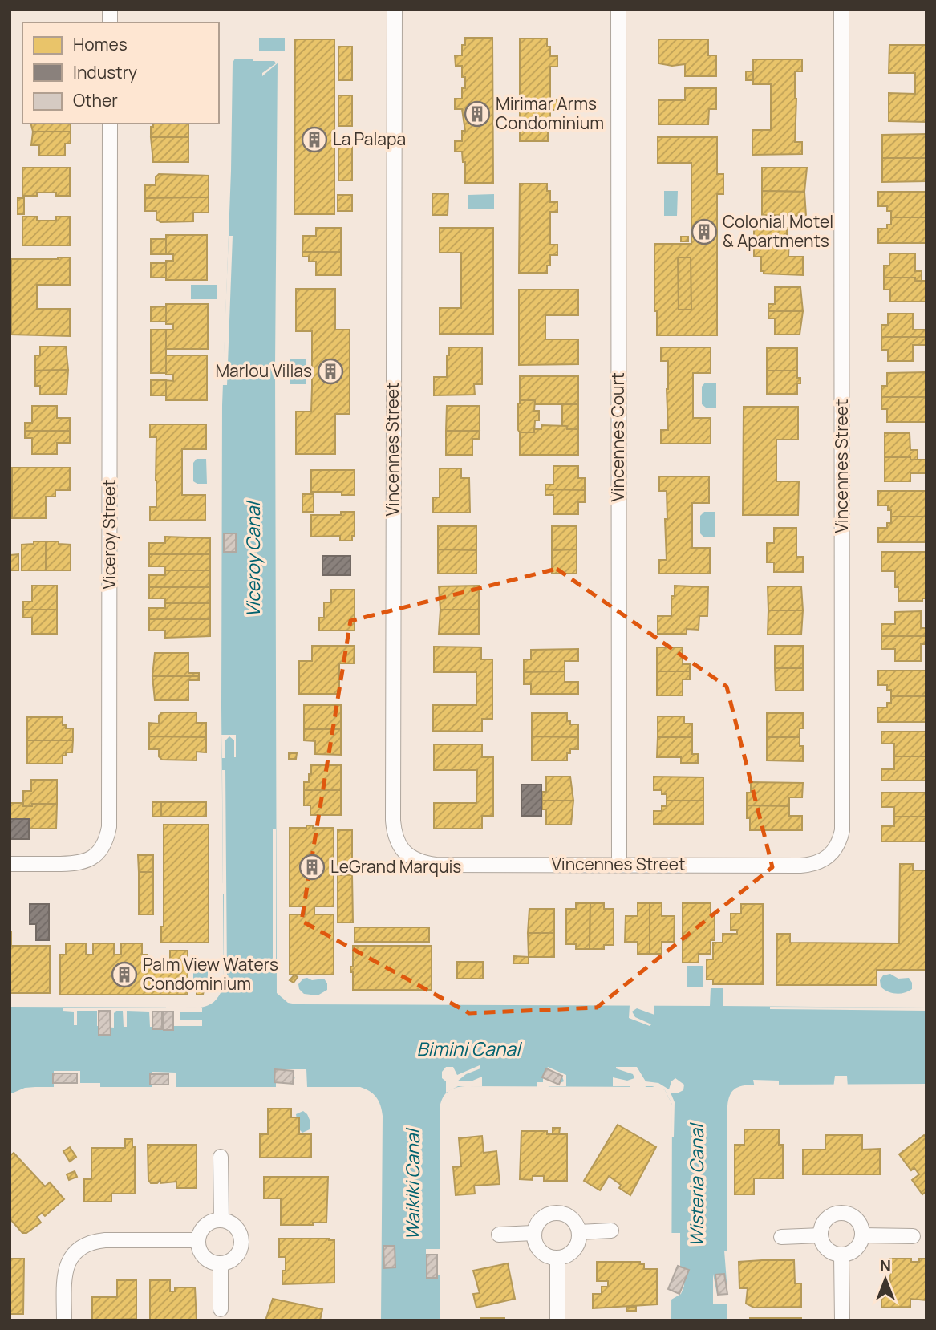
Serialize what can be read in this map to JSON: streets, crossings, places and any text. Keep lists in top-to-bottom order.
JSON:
{
  "streets": {
    "street": ["Vincennes Court", "Vincennes Street", "Viceroy Street"]
  },
  "crossings": [
    ["Vincennes Court", "Vincennes Street"]
  ],
  "water": [
    "Viceroy Canal",
    "Bimini Canal",
    "Waikiki Canal",
    "Wisteria Canal"
  ],
  "places": {
    "building": [
      "Mirimar Arms Condominium",
      "La Palapa",
      "Colonial Motel & Apartments",
      "Marlou Villas",
      "LeGrand Marquis",
      "Palm View Waters Condominium"
    ]
  },
  "legend": ["Homes", "Industry", "Other"],
  "north": "top"
}
